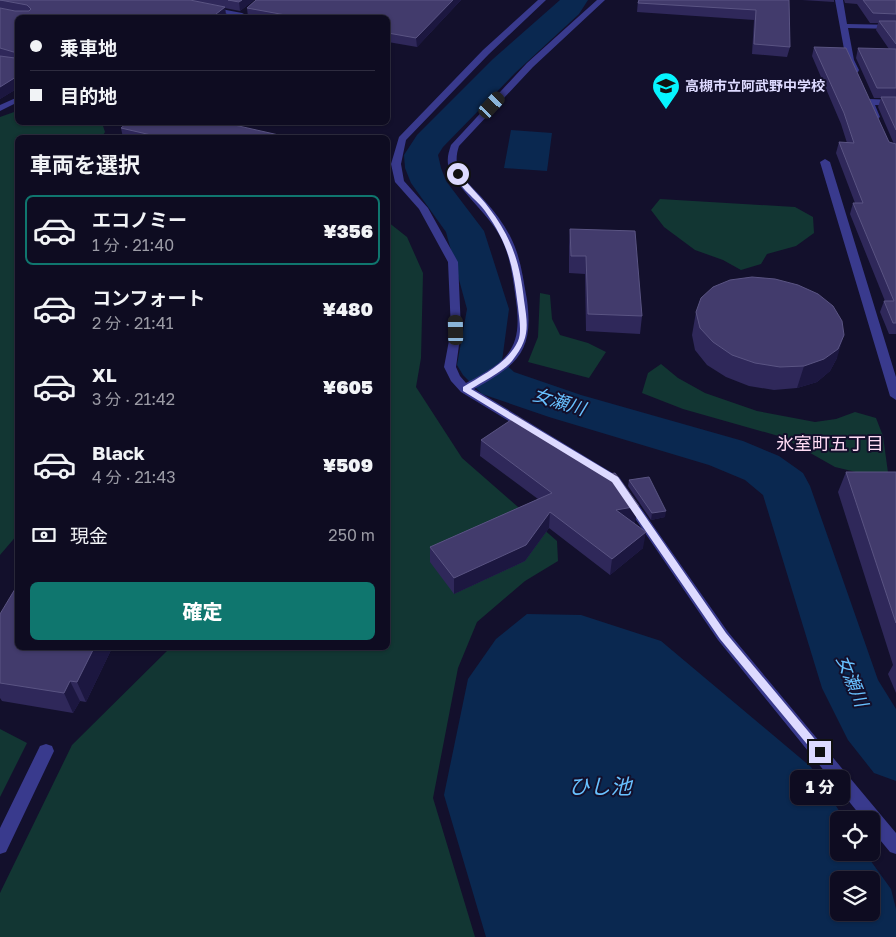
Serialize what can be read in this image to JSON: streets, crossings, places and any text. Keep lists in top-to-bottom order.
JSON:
{
  "districts": ["氷室町五丁目"],
  "water": ["女瀬川", "ひし池"],
  "places": {
    "school or university": ["高槻市立阿武野中学校"]
  },
  "page": {
    "banner": ["乗車地", "目的地"],
    "heading": "車両を選択",
    "list": [
      {
        "name": "エコノミー",
        "note": "1 分 · 21:40",
        "value": "¥356"
      },
      {
        "name": "コンフォート",
        "note": "2 分 · 21:41",
        "value": "¥480"
      },
      {
        "name": "XL",
        "note": "3 分 · 21:42",
        "value": "¥605"
      },
      {
        "name": "Black",
        "note": "4 分 · 21:43",
        "value": "¥509"
      }
    ],
    "pay": ["現金", "250 m"],
    "buttons": "確定",
    "bubble": "1 分"
  }
}
